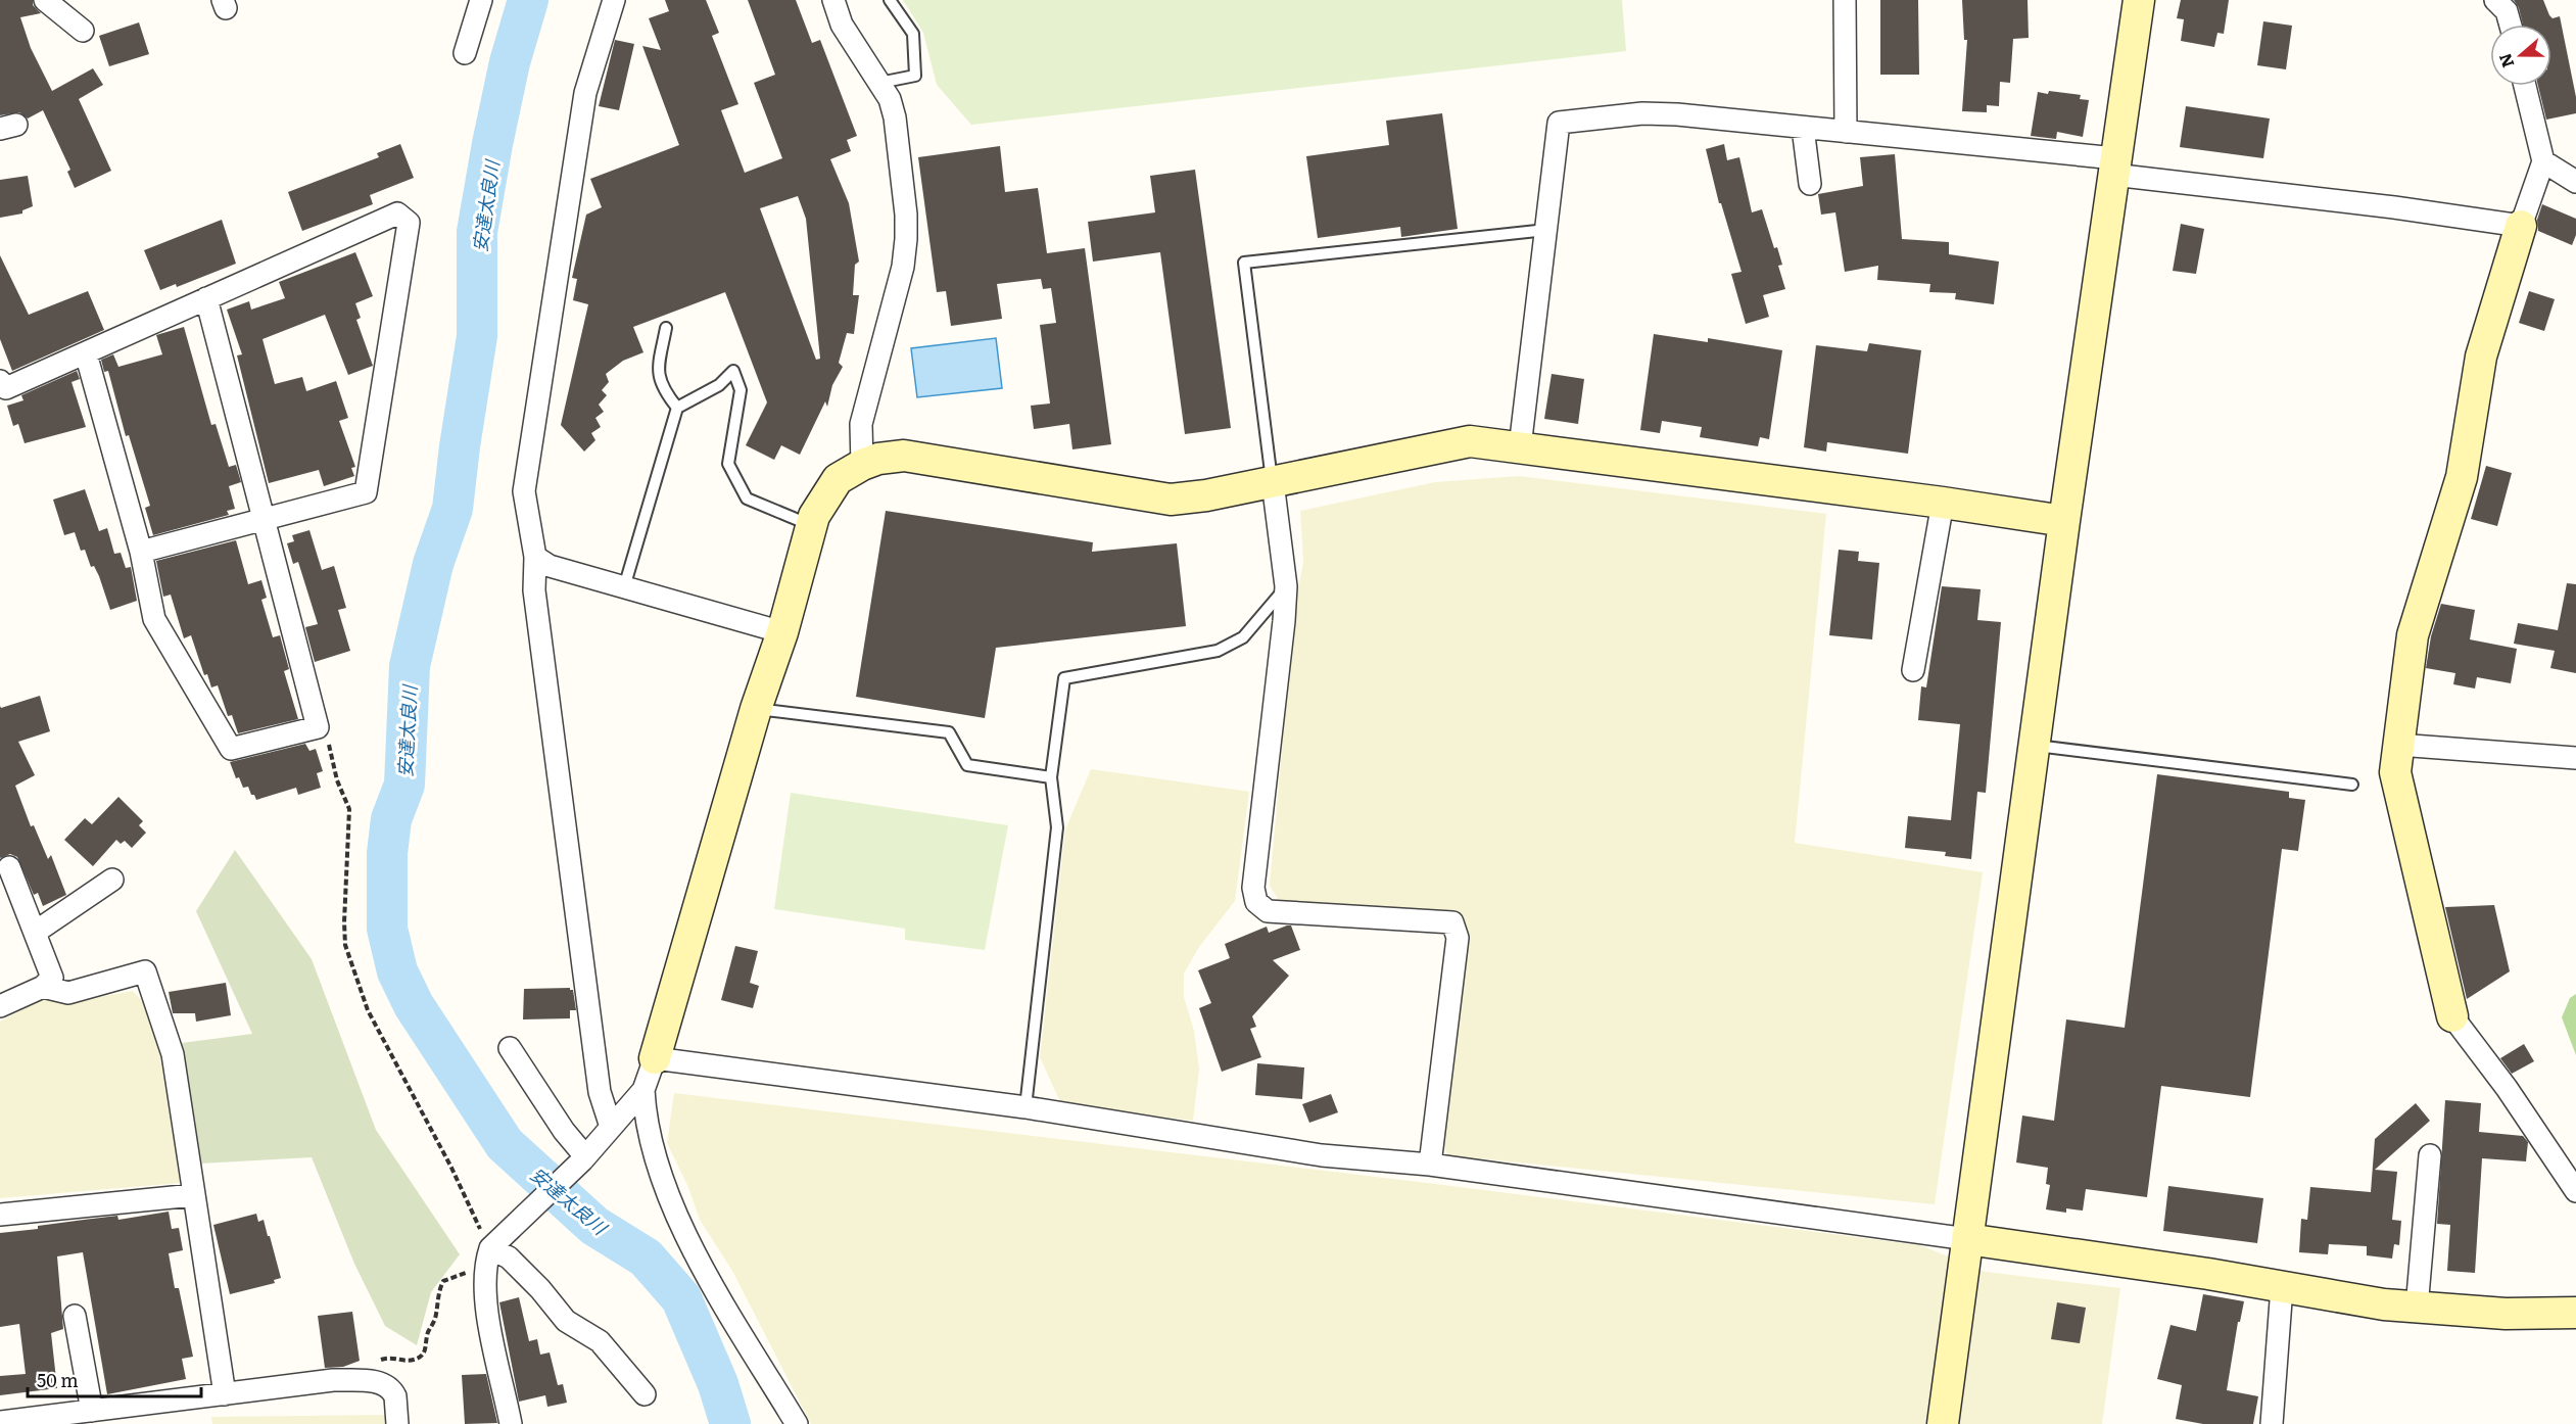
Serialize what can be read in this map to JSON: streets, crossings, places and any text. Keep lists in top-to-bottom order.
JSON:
{
  "water": ["安達太良川"],
  "scale_bar": "50 m",
  "north": "left"
}
